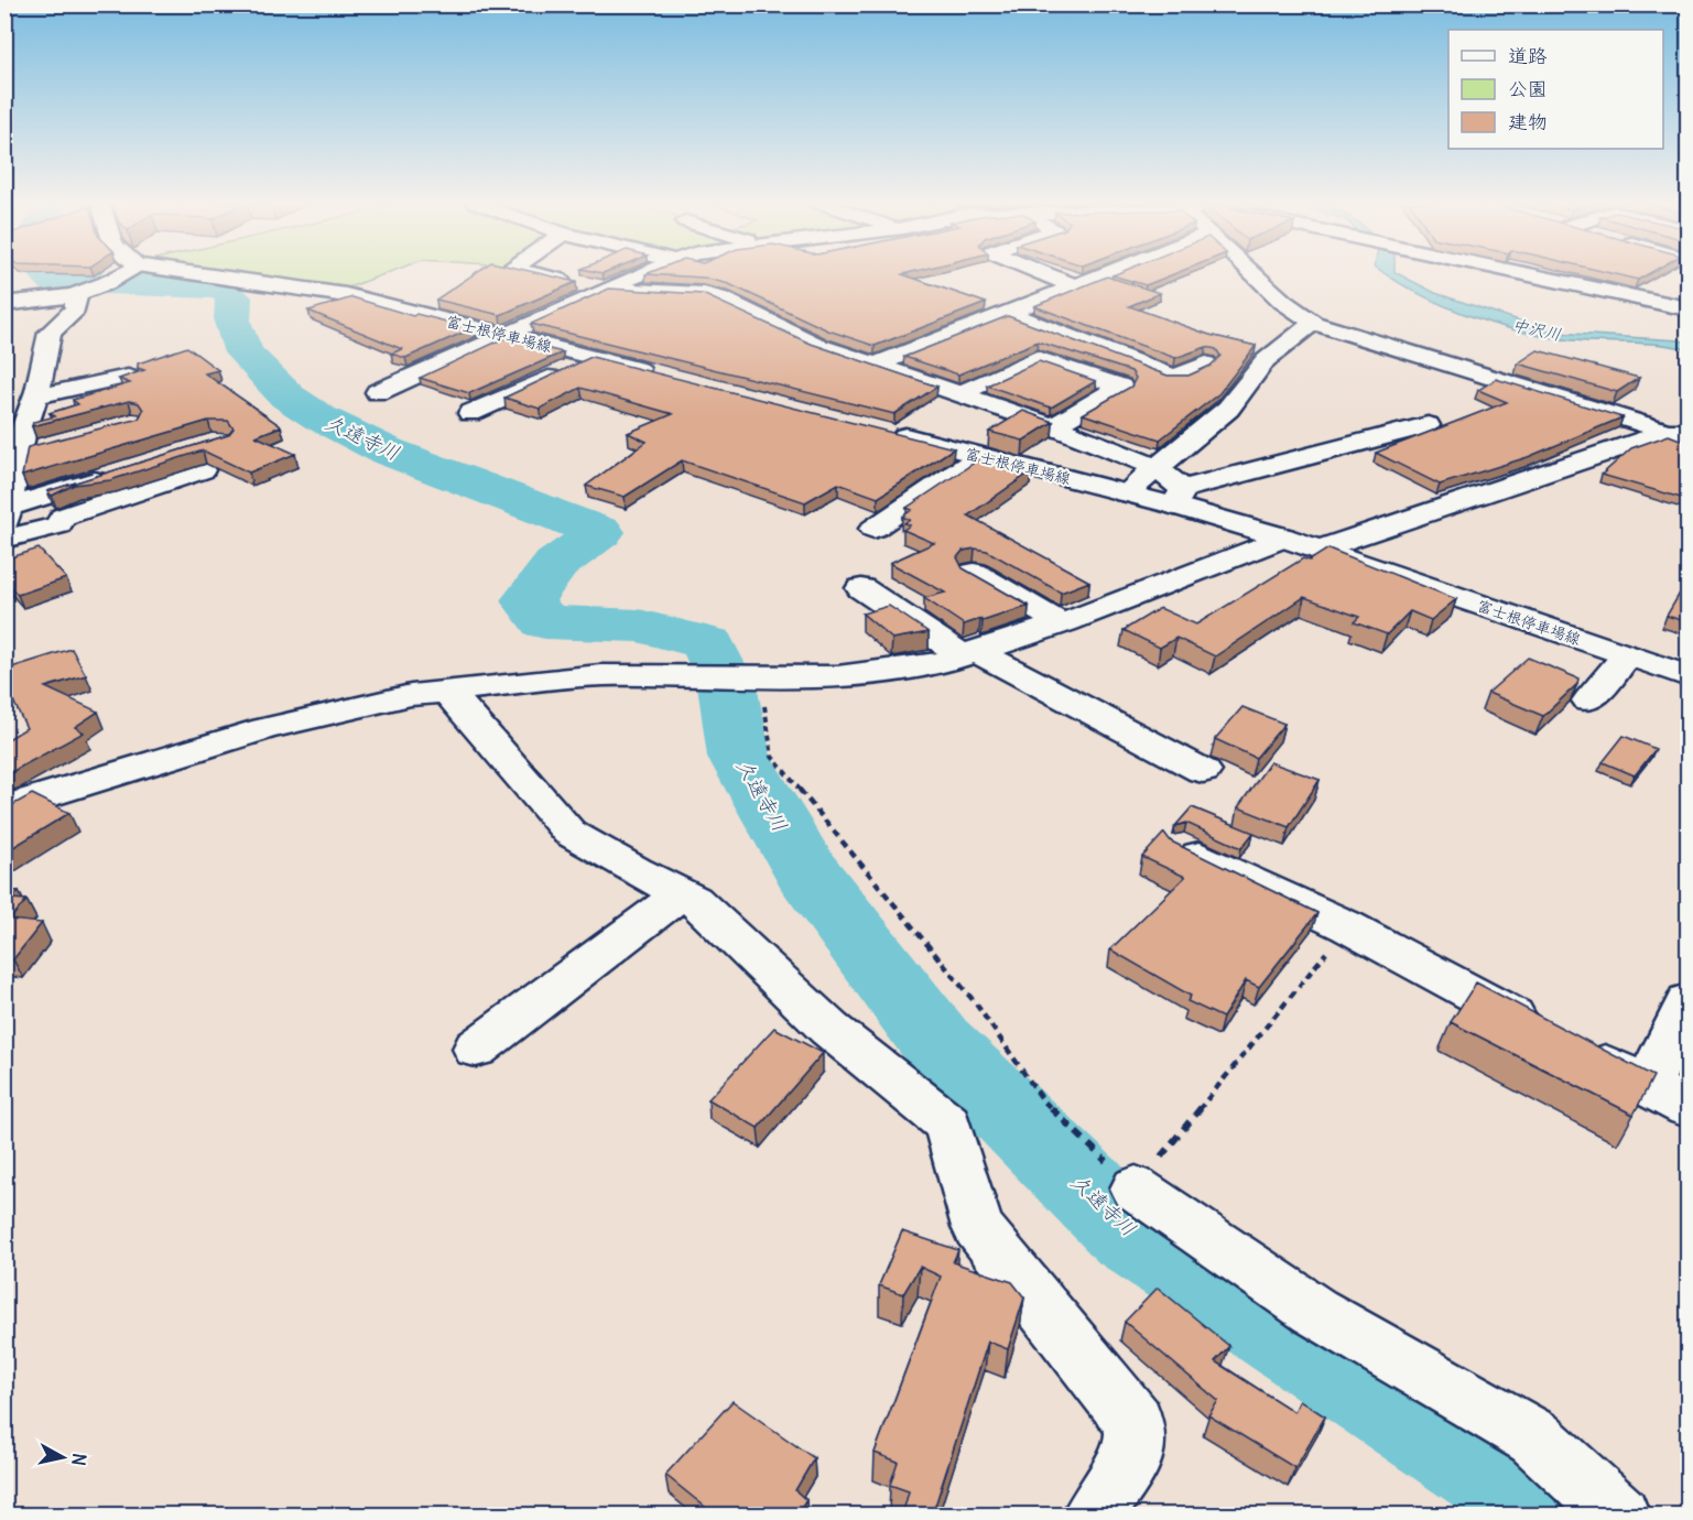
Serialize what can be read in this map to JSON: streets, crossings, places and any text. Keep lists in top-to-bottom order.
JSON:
{
  "streets": {
    "street": ["富士根停車場線"]
  },
  "water": ["中沢川", "久遠寺川"],
  "legend": ["道路", "公園", "建物"],
  "north": "right"
}
